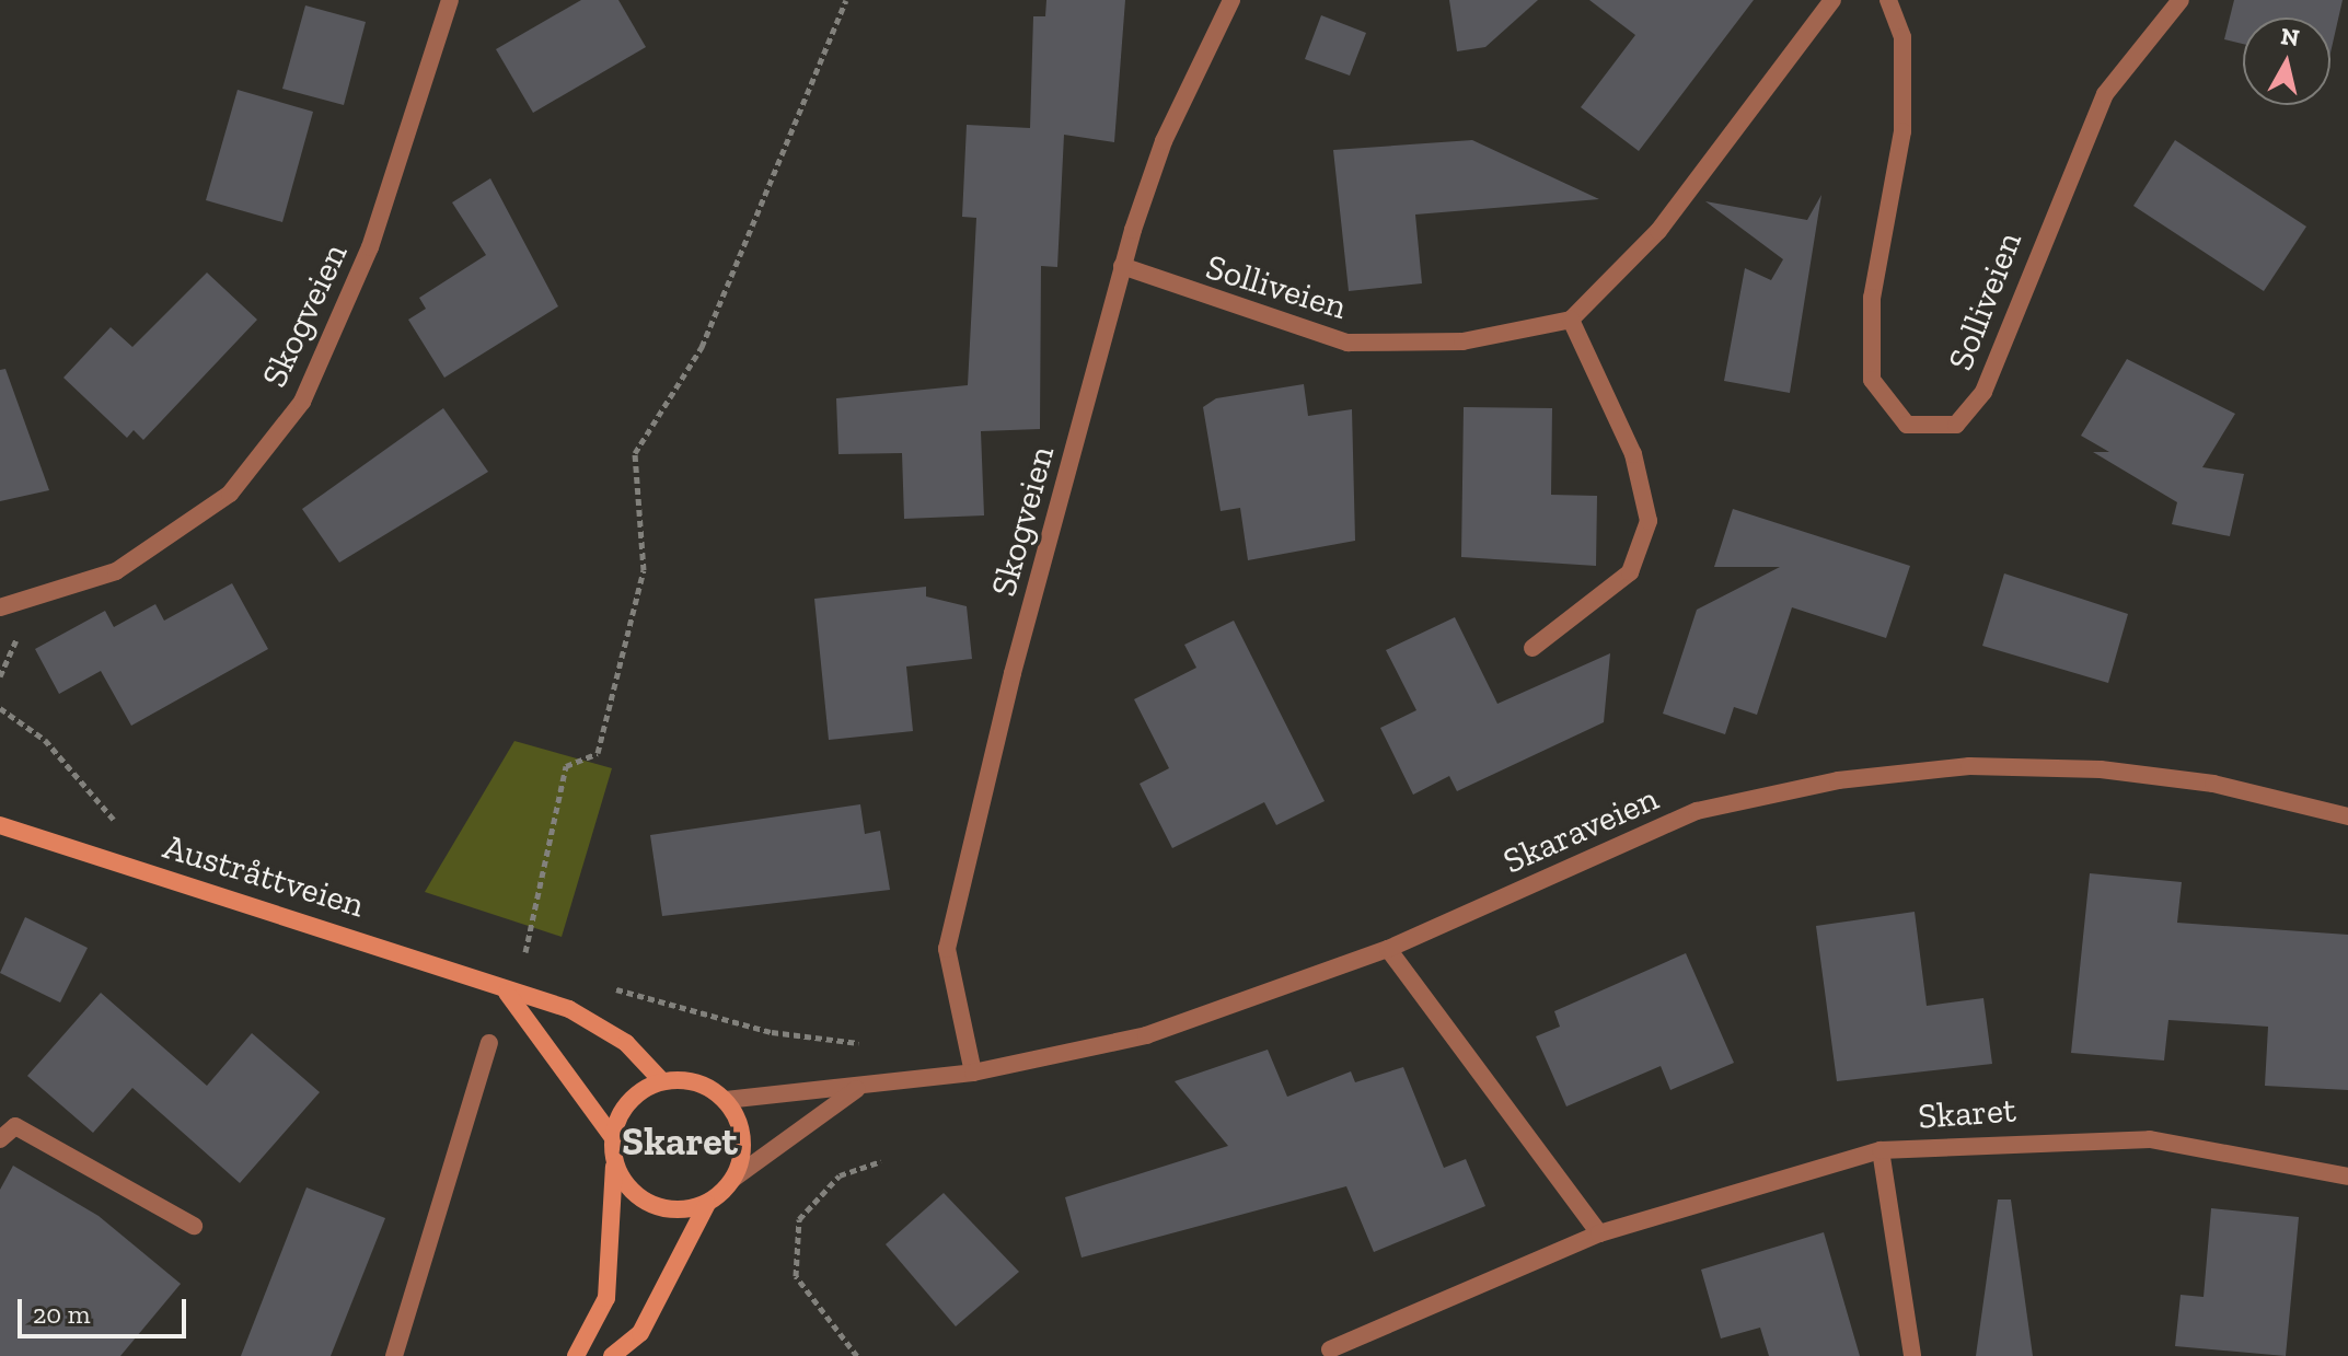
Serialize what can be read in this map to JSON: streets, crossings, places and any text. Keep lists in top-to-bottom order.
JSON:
{
  "streets": {
    "street": [
      "Solliveien",
      "Skogveien",
      "Skaraveien",
      "Austråttveien",
      "Skaret"
    ]
  },
  "crossings": [
    ["Solliveien", "Skogveien"],
    ["Skogveien", "Skaraveien"],
    ["Skaraveien", "Austråttveien"]
  ],
  "districts": ["Skaret"],
  "scale_bar": "20 m",
  "north": "top"
}
